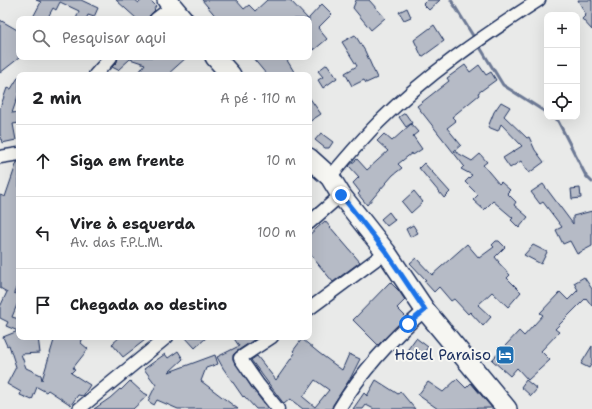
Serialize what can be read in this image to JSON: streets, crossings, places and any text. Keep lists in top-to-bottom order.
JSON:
{
  "places": {
    "hotel": ["Hotel Paraiso"]
  },
  "page": {
    "map_buttons": ["+", "−"],
    "search": "Pesquisar aqui",
    "heading": ["2 min", "A pé · 110 m"],
    "list": [
      ["Siga em frente", "10 m"],
      ["Vire à esquerda", "Av. das F.P.L.M.", "100 m"],
      "Chegada ao destino"
    ]
  }
}
